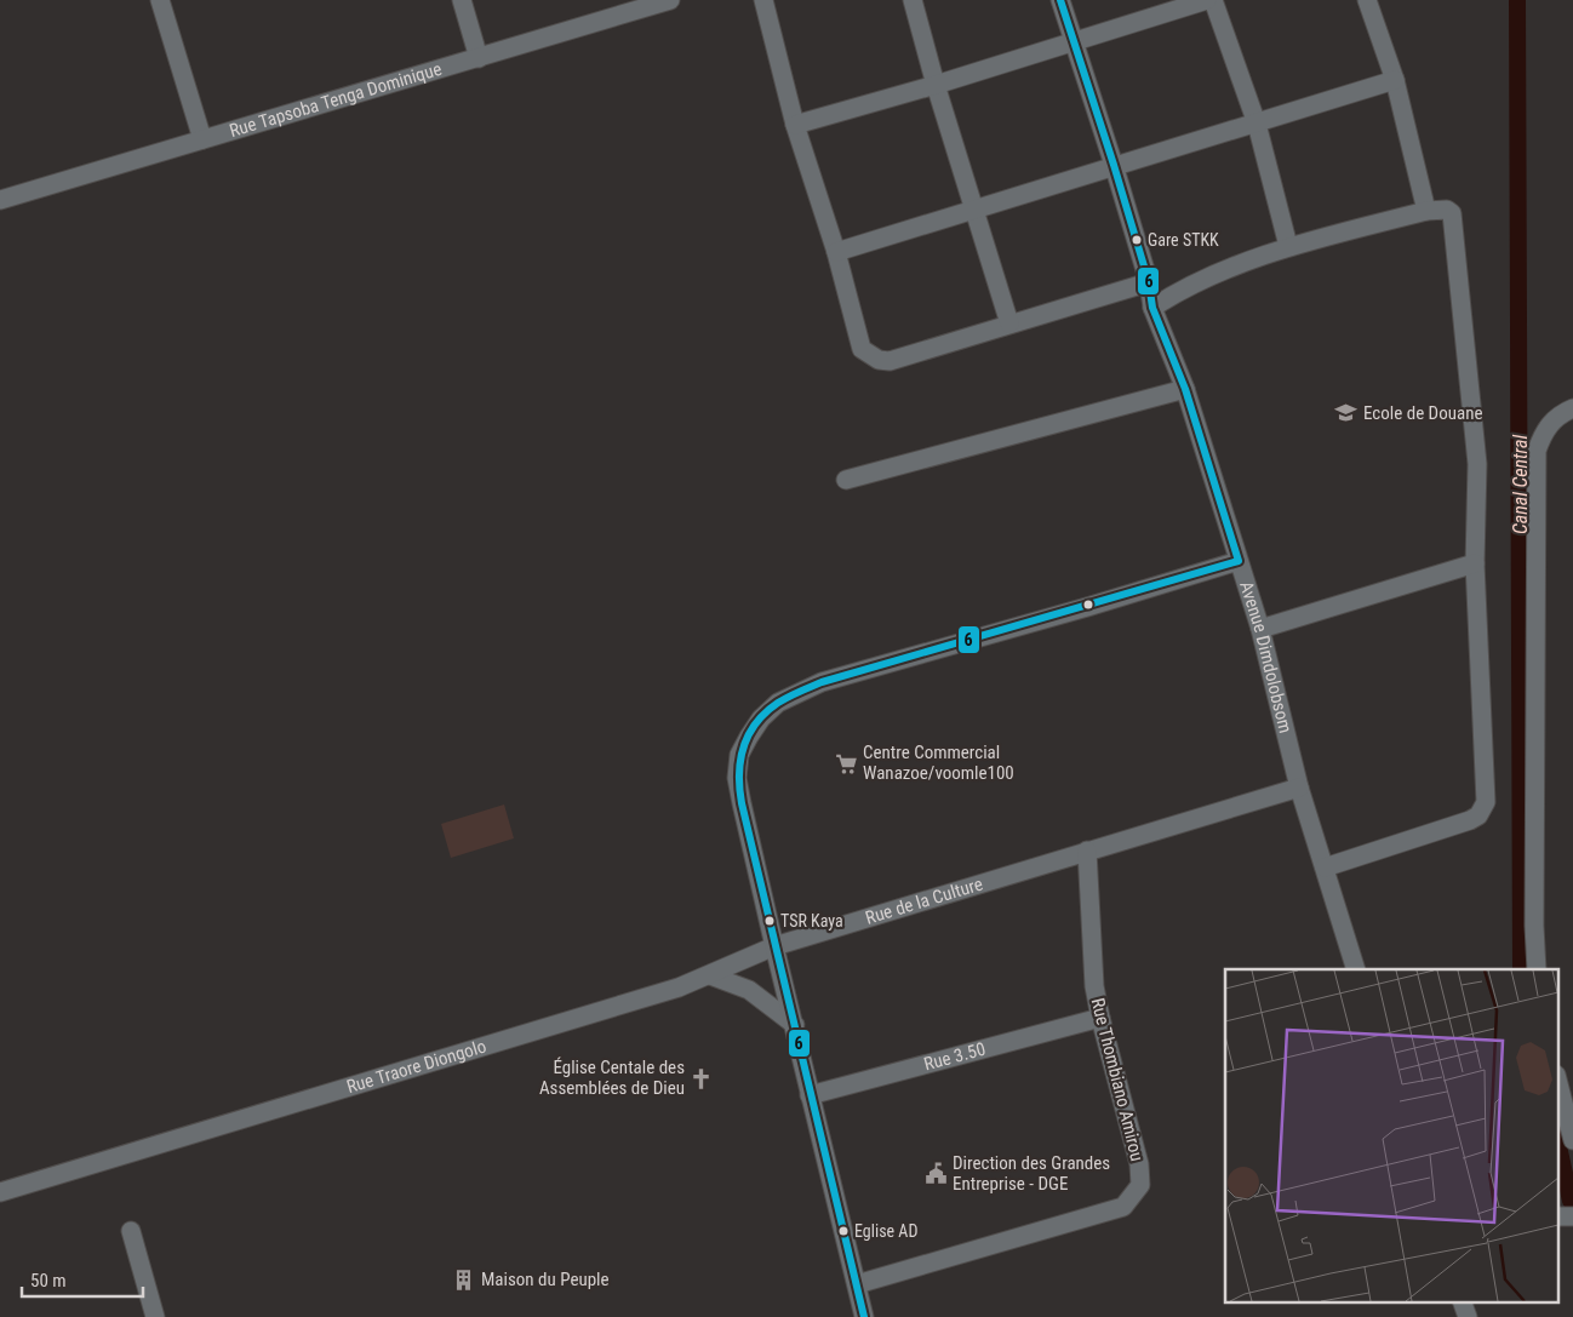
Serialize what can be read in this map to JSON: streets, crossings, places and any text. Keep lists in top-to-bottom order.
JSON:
{
  "streets": {
    "street": [
      "Rue Tapsoba Tenga Dominique",
      "Avenue Dimdolobsom",
      "Rue de la Culture",
      "Rue 3.50",
      "Rue Traore Diongolo",
      "Rue Thombiano Amirou"
    ]
  },
  "crossings": [
    ["Avenue Dimdolobsom", "Rue de la Culture"],
    ["Rue de la Culture", "Rue Traore Diongolo"],
    ["Rue de la Culture", "Rue Thombiano Amirou"],
    ["Rue 3.50", "Rue Thombiano Amirou"]
  ],
  "water": ["Canal Central"],
  "places": {
    "other": ["Gare STKK", "TSR Kaya", "Eglise AD"],
    "school or university": ["Ecole de Douane"],
    "supermarket": ["Centre Commercial Wanazoe/voomle100"],
    "church": ["Église Centale des Assemblées de Dieu"],
    "public building": ["Direction des Grandes Entreprise - DGE"],
    "building": ["Maison du Peuple"]
  },
  "lines": ["transit line 6"],
  "scale_bar": "50 m"
}
